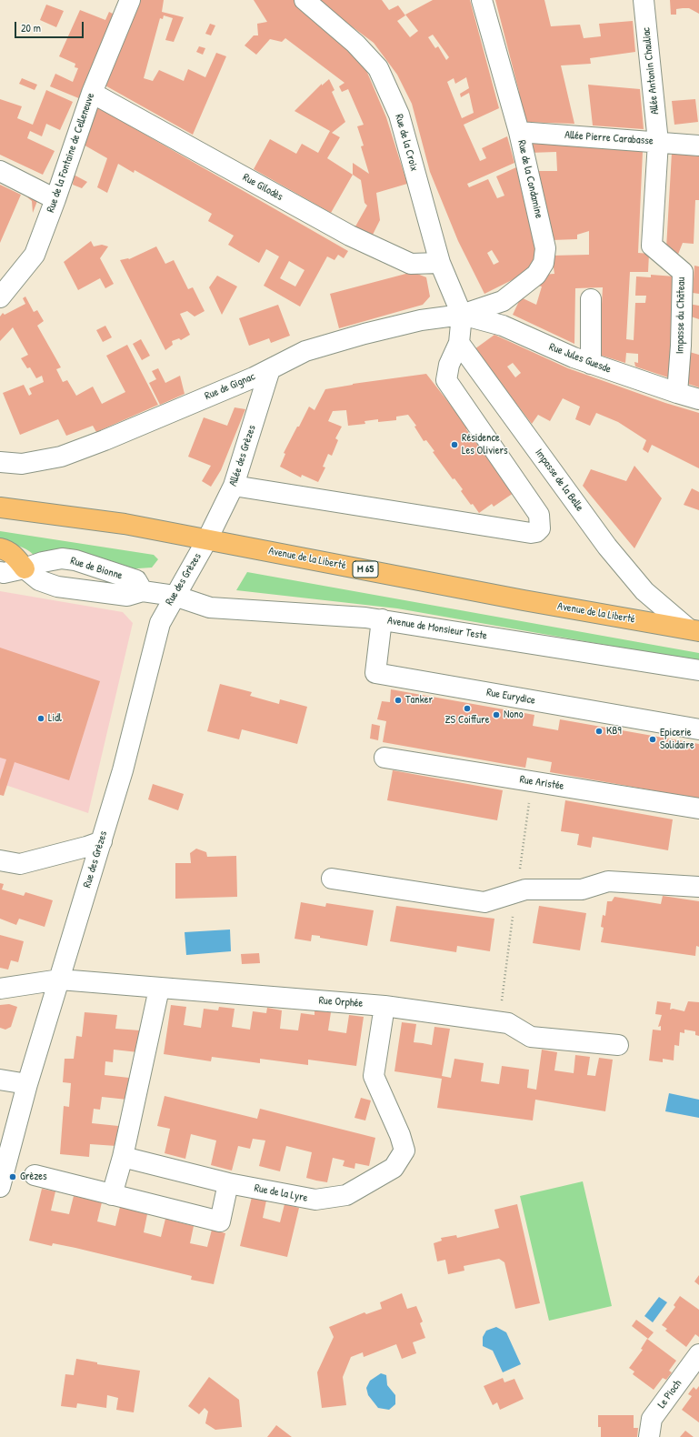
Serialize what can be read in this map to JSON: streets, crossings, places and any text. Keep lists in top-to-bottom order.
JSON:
{
  "streets": {
    "main road": ["Avenue de la Liberté", "M 65"],
    "street": [
      "Allée Antonin Chauliac",
      "Allée Pierre Carabasse",
      "Rue de la Croix",
      "Rue de la Fontaine de Celleneuve",
      "Rue de la Condamine",
      "Rue Gilodès",
      "Impasse du Château",
      "Rue Jules Guesde",
      "Rue de Gignac",
      "Allée des Grèzes",
      "Impasse de la Belle",
      "Rue de Bionne",
      "Rue des Grèzes",
      "Avenue de Monsieur Teste",
      "Rue Eurydice",
      "Rue Aristée",
      "Rue Orphée",
      "Rue de la Lyre",
      "Le Pioch"
    ]
  },
  "crossings": [
    ["Allée Antonin Chauliac", "Allée Pierre Carabasse"],
    ["Allée Antonin Chauliac", "Impasse du Château"],
    ["Allée Pierre Carabasse", "Rue de la Condamine"],
    ["Allée Pierre Carabasse", "Impasse du Château"],
    ["Rue de la Croix", "Rue de la Condamine"],
    ["Rue de la Croix", "Rue Gilodès"],
    ["Rue de la Croix", "Rue Jules Guesde"],
    ["Rue de la Croix", "Rue de Gignac"],
    ["Rue de la Fontaine de Celleneuve", "Rue Gilodès"],
    ["Rue de la Condamine", "Rue Jules Guesde"],
    ["Rue de la Condamine", "Rue de Gignac"],
    ["Impasse du Château", "Rue Jules Guesde"],
    ["Rue Jules Guesde", "Rue de Gignac"],
    ["Rue de Gignac", "Allée des Grèzes"],
    ["Allée des Grèzes", "Avenue de la Liberté"],
    ["Allée des Grèzes", "Rue des Grèzes"],
    ["Impasse de la Belle", "Avenue de la Liberté"],
    ["Avenue de la Liberté", "Rue des Grèzes"],
    ["Rue de Bionne", "Rue des Grèzes"],
    ["Rue de Bionne", "Avenue de Monsieur Teste"],
    ["Rue des Grèzes", "Avenue de Monsieur Teste"],
    ["Rue des Grèzes", "Rue Orphée"],
    ["Avenue de Monsieur Teste", "Rue Eurydice"],
    ["Rue Orphée", "Rue de la Lyre"]
  ],
  "places": [
    "Résidence Les Oliviers",
    "Tanker",
    "ZS Coiffure",
    "Nono",
    "Lidl",
    "KB9",
    "Epicerie Solidaire",
    "Grèzes"
  ],
  "scale_bar": "20 m"
}
